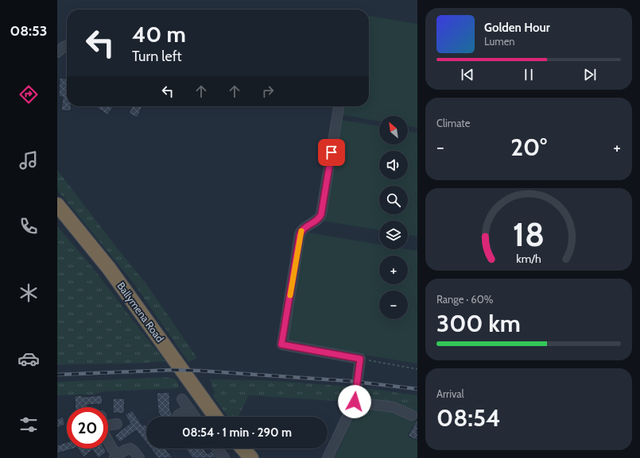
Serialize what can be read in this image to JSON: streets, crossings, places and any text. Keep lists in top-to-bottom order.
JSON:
{
  "streets": {
    "highway": ["Ballymena Road"]
  },
  "north": "top left",
  "page": {
    "tabs": "08:53",
    "turn": ["40 m", "Turn left"],
    "song": ["Golden Hour", "Lumen"],
    "tile": [
      "Climate",
      ["Range · 60%", "300 km"],
      ["Arrival", "08:54"]
    ],
    "map_buttons": ["+", "−"],
    "heat": ["−", "20°", "+"],
    "limit": "20",
    "trip": "08:54 · 1 min · 290 m",
    "gauge": ["18", "km/h"]
  }
}
